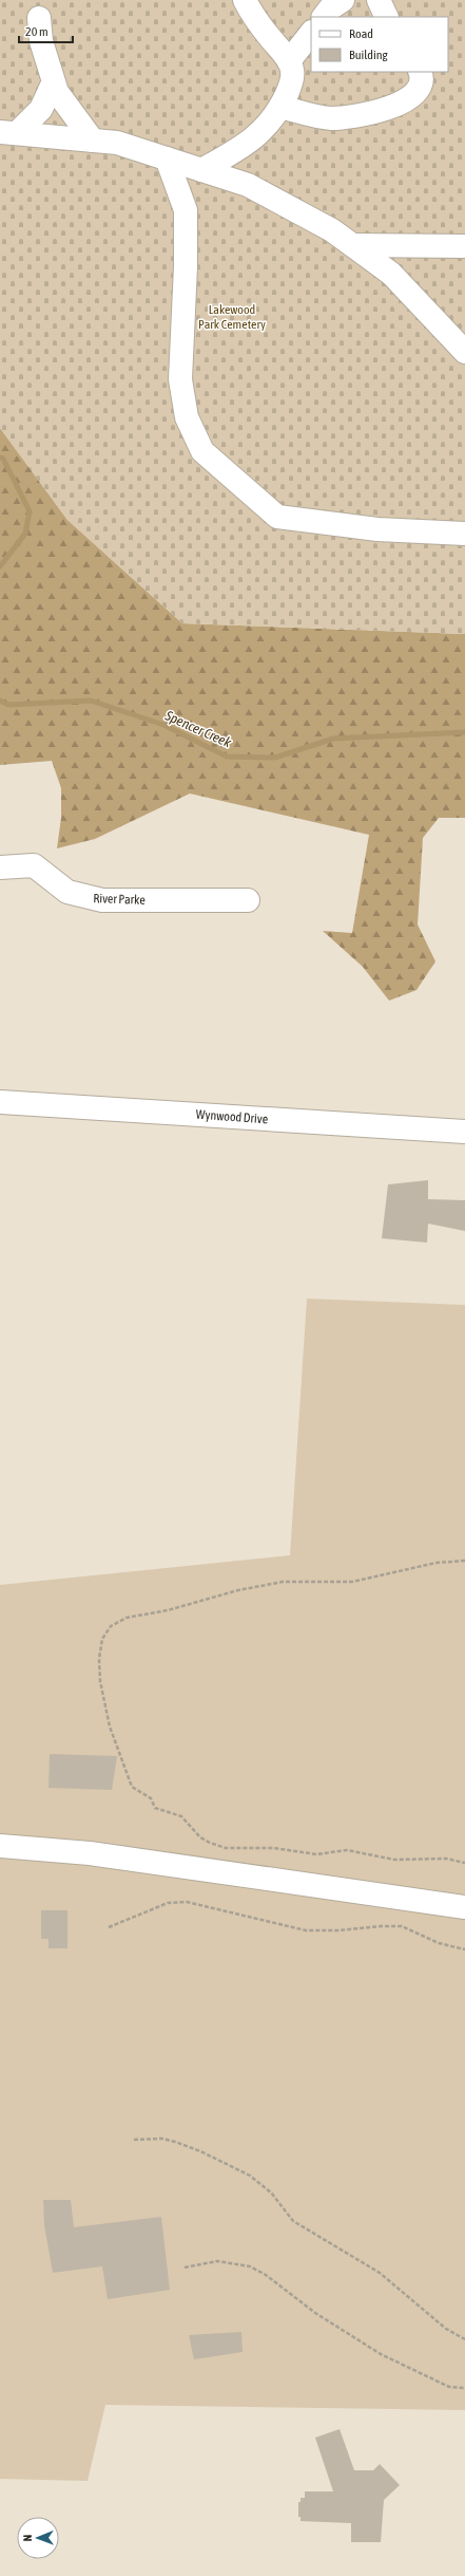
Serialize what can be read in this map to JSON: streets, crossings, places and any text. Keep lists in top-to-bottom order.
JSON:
{
  "streets": {
    "street": ["River Parke", "Wynwood Drive"]
  },
  "water": ["Spencer Creek"],
  "parks": ["Lakewood Park Cemetery"],
  "legend": ["Road", "Building"],
  "scale_bar": "20 m",
  "north": "left"
}
